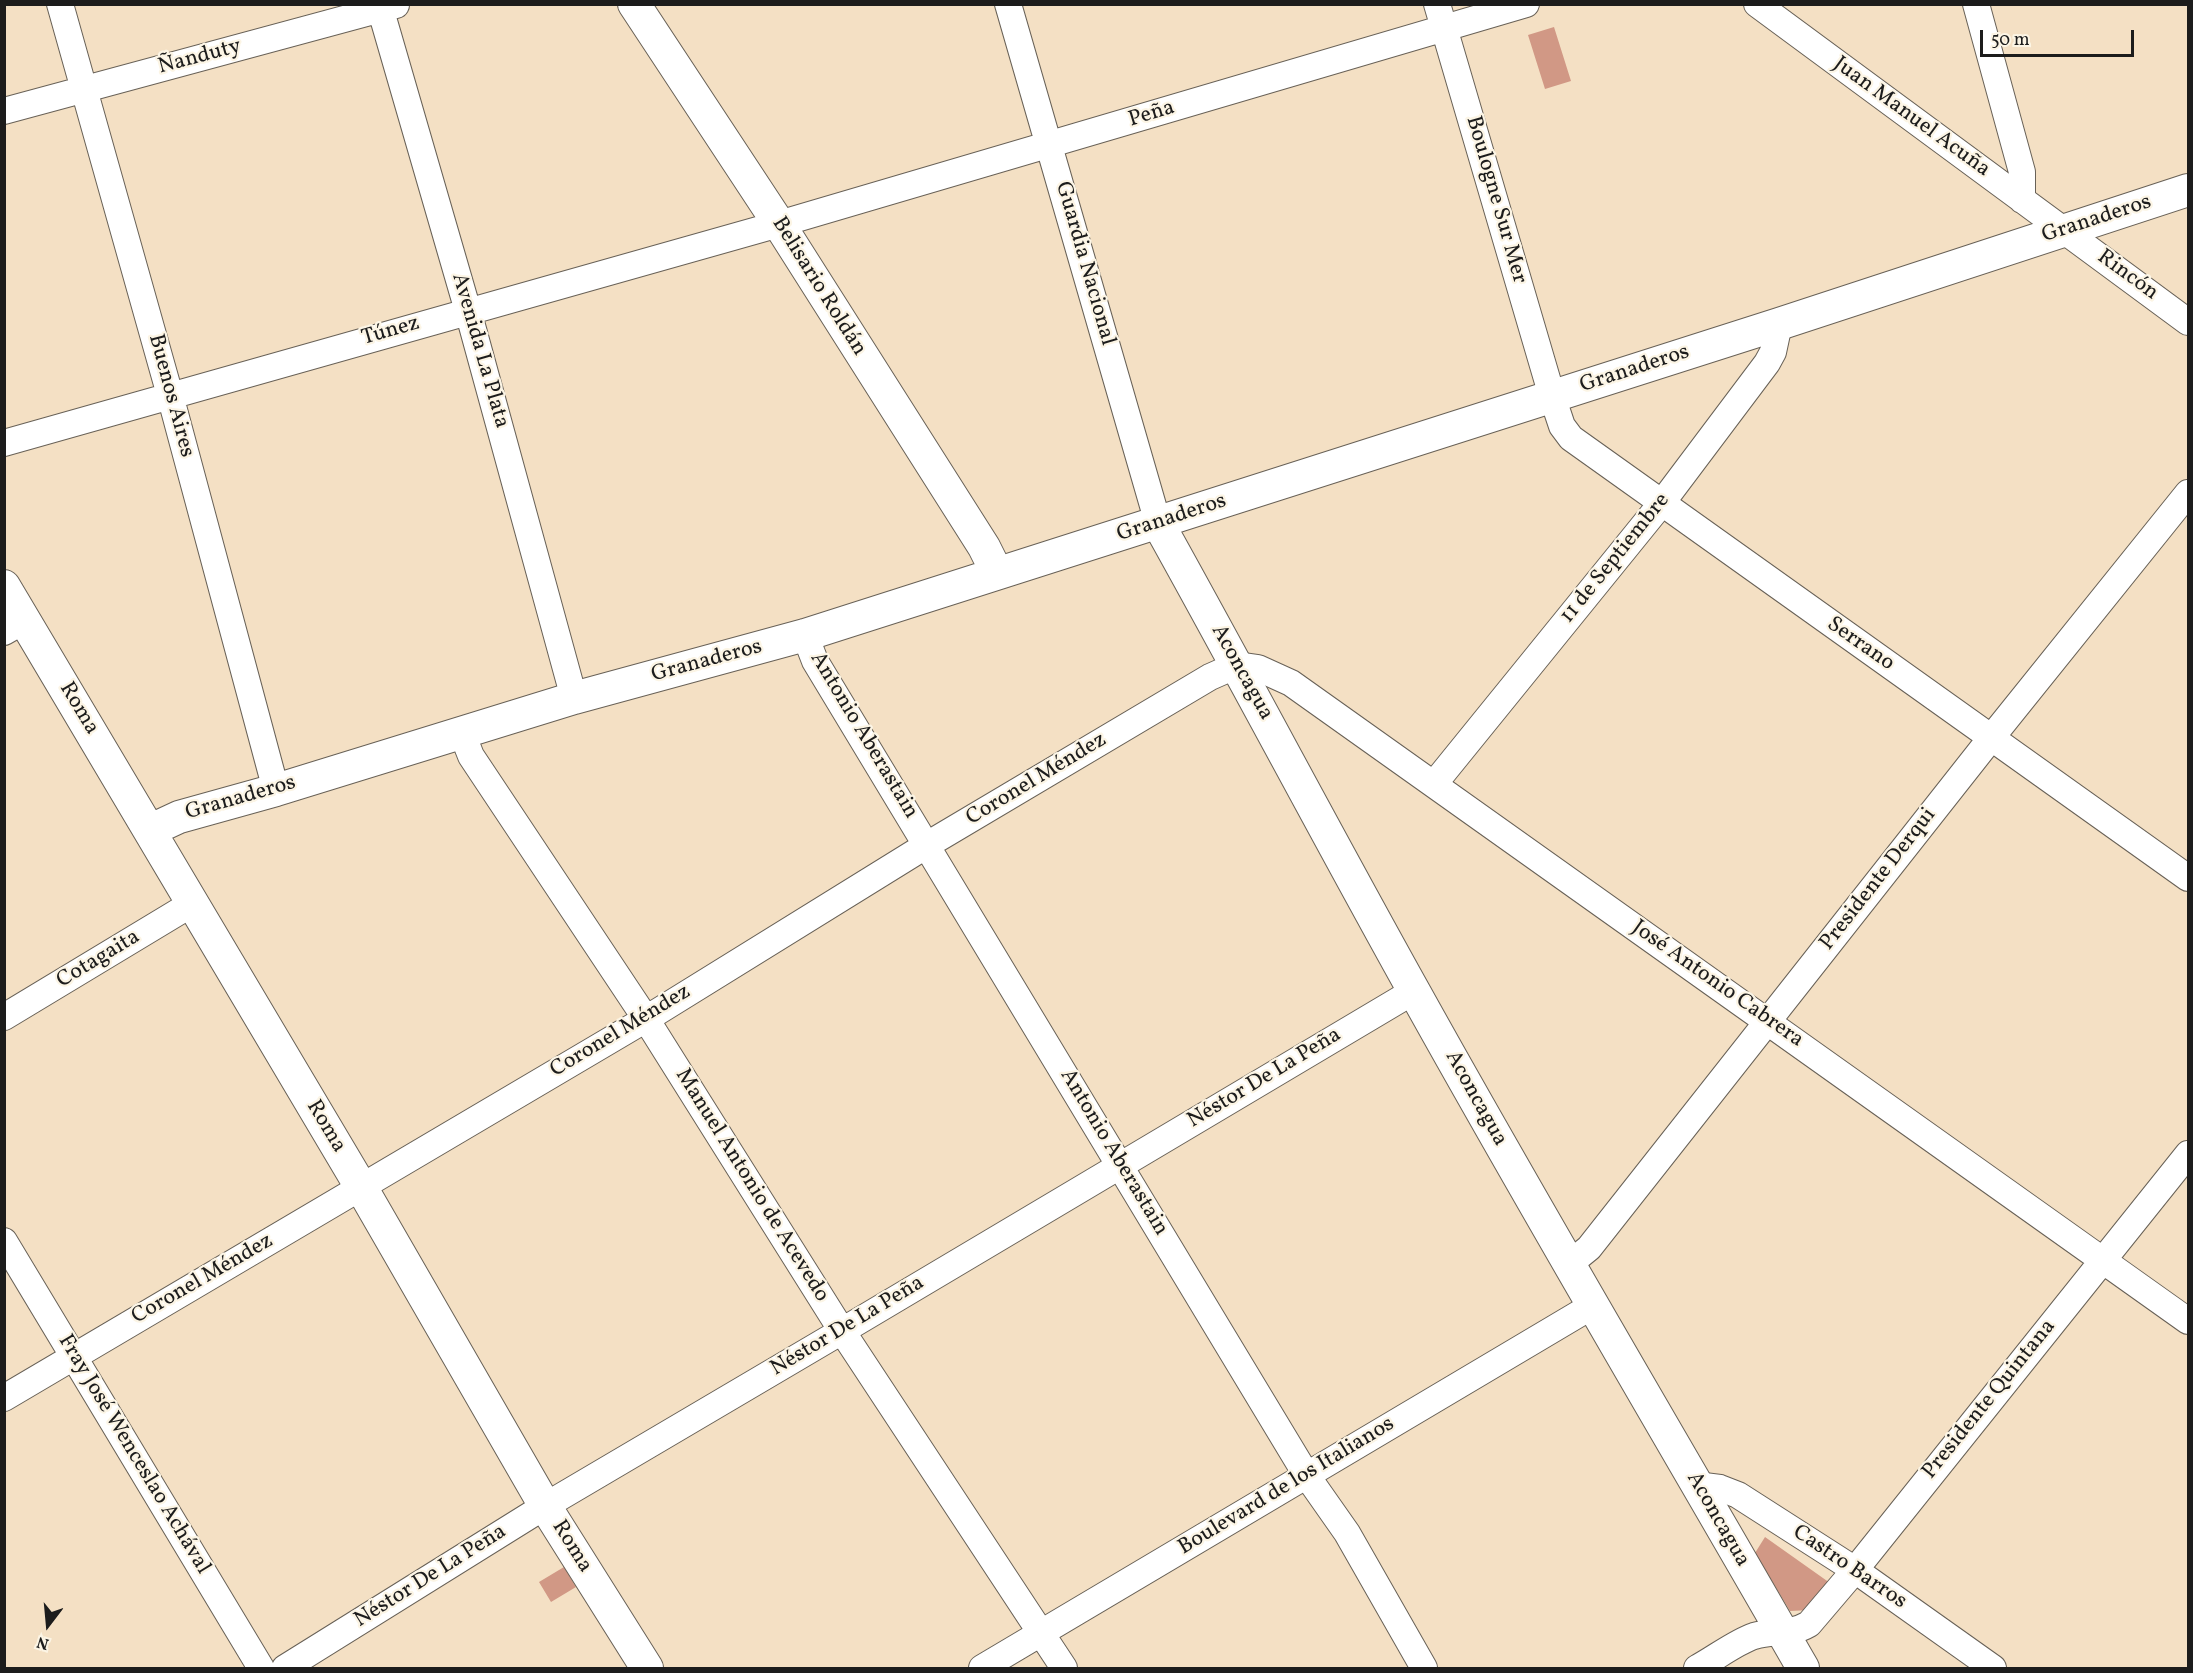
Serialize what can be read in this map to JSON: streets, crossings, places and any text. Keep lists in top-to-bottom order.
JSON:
{
  "streets": {
    "street": [
      "Ñanduty",
      "Peña",
      "Juan Manuel Acuña",
      "Boulogne Sur Mer",
      "Granaderos",
      "Guardia Nacional",
      "Rincón",
      "Belisario Roldán",
      "Túnez",
      "Avenida La Plata",
      "Buenos Aires",
      "11 de Septiembre",
      "Serrano",
      "Aconcagua",
      "Roma",
      "Antonio Aberastain",
      "Coronel Méndez",
      "Presidente Derqui",
      "Cotagaita",
      "José Antonio Cabrera",
      "Néstor De La Peña",
      "Manuel Antonio de Acevedo",
      "Presidente Quintana",
      "Fray José Wenceslao Achával",
      "Boulevard de los Italianos",
      "Castro Barros"
    ]
  },
  "crossings": [
    ["Ñanduty", "Avenida La Plata"],
    ["Ñanduty", "Buenos Aires"],
    ["Peña", "Boulogne Sur Mer"],
    ["Peña", "Guardia Nacional"],
    ["Peña", "Belisario Roldán"],
    ["Peña", "Túnez"],
    ["Juan Manuel Acuña", "Granaderos"],
    ["Juan Manuel Acuña", "Rincón"],
    ["Boulogne Sur Mer", "Granaderos"],
    ["Boulogne Sur Mer", "Serrano"],
    ["Granaderos", "Guardia Nacional"],
    ["Granaderos", "Rincón"],
    ["Granaderos", "Belisario Roldán"],
    ["Granaderos", "Avenida La Plata"],
    ["Granaderos", "Buenos Aires"],
    ["Granaderos", "11 de Septiembre"],
    ["Granaderos", "Serrano"],
    ["Granaderos", "Aconcagua"],
    ["Granaderos", "Roma"],
    ["Granaderos", "Antonio Aberastain"],
    ["Granaderos", "Manuel Antonio de Acevedo"],
    ["Guardia Nacional", "Aconcagua"],
    ["Belisario Roldán", "Túnez"],
    ["Túnez", "Avenida La Plata"],
    ["Túnez", "Buenos Aires"],
    ["11 de Septiembre", "Serrano"],
    ["11 de Septiembre", "José Antonio Cabrera"],
    ["Serrano", "Presidente Derqui"],
    ["Aconcagua", "Coronel Méndez"],
    ["Aconcagua", "Presidente Derqui"],
    ["Aconcagua", "José Antonio Cabrera"],
    ["Aconcagua", "Néstor De La Peña"],
    ["Aconcagua", "Presidente Quintana"],
    ["Aconcagua", "Boulevard de los Italianos"],
    ["Aconcagua", "Castro Barros"],
    ["Roma", "Coronel Méndez"],
    ["Roma", "Cotagaita"],
    ["Roma", "Néstor De La Peña"],
    ["Antonio Aberastain", "Coronel Méndez"],
    ["Antonio Aberastain", "Néstor De La Peña"],
    ["Antonio Aberastain", "Boulevard de los Italianos"],
    ["Coronel Méndez", "José Antonio Cabrera"],
    ["Coronel Méndez", "Manuel Antonio de Acevedo"],
    ["Coronel Méndez", "Fray José Wenceslao Achával"],
    ["Presidente Derqui", "José Antonio Cabrera"],
    ["José Antonio Cabrera", "Presidente Quintana"],
    ["Néstor De La Peña", "Manuel Antonio de Acevedo"],
    ["Manuel Antonio de Acevedo", "Boulevard de los Italianos"],
    ["Presidente Quintana", "Castro Barros"]
  ],
  "scale_bar": "50 m",
  "north": "bottom"
}
